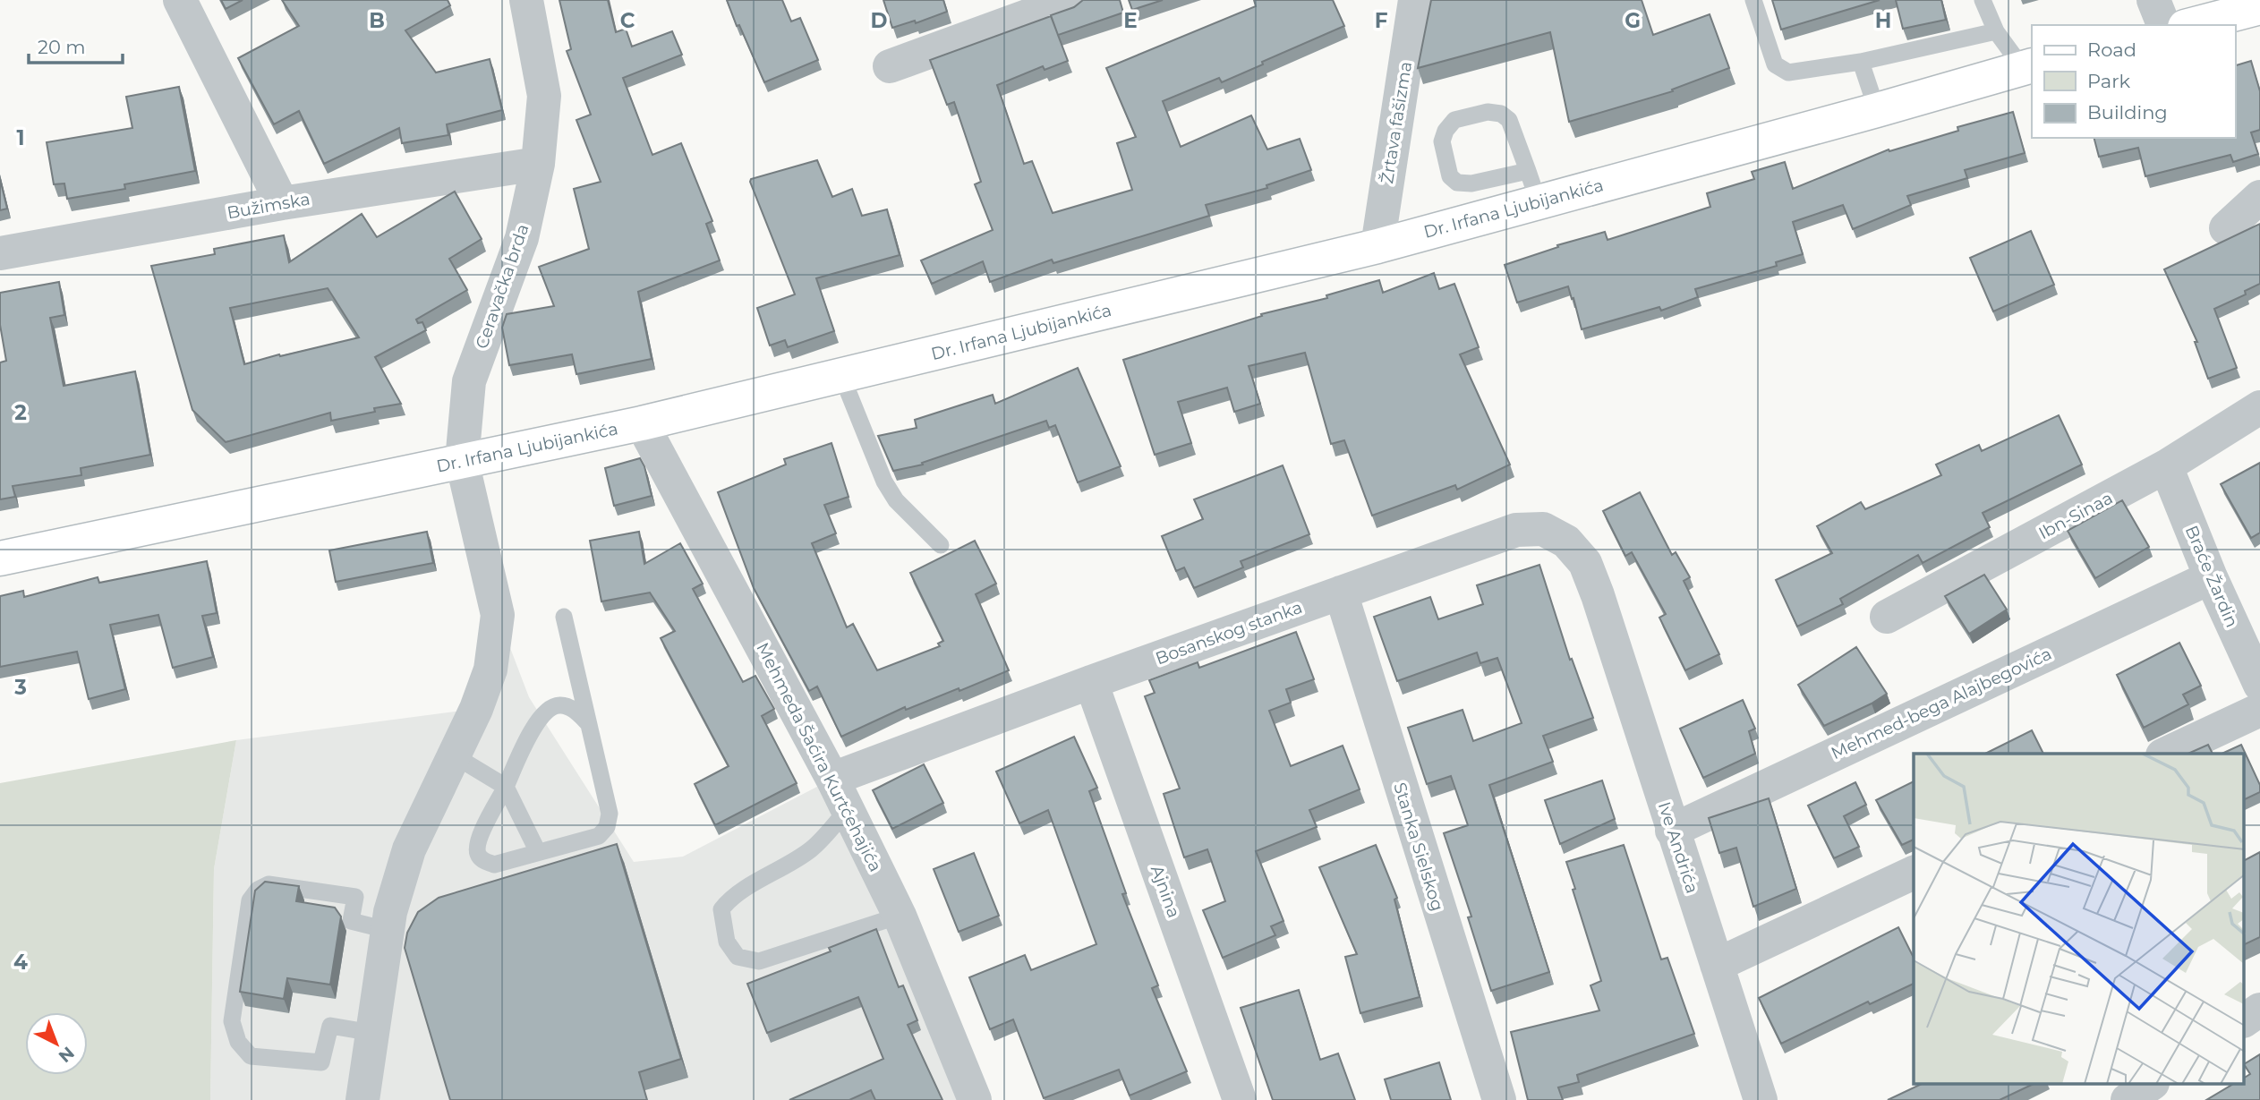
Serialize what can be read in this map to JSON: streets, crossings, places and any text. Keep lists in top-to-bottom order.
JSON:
{
  "streets": {
    "main road": ["Dr. Irfana Ljubijankića"],
    "street": [
      "Žrtava fašizma",
      "Bužimska",
      "Ceravačka brda",
      "Ibn-Sinaa",
      "Braće Žardin",
      "Bosanskog stanka",
      "Mehmed-bega Alajbegovića",
      "Mehmeda Šaćira Kurtćehajića",
      "Stanka Sielskog",
      "Ive Andrića",
      "Ajnina"
    ]
  },
  "crossings": [
    ["Žrtava fašizma", "Dr. Irfana Ljubijankića"],
    ["Bužimska", "Ceravačka brda"],
    ["Dr. Irfana Ljubijankića", "Ceravačka brda"],
    ["Dr. Irfana Ljubijankića", "Mehmeda Šaćira Kurtćehajića"],
    ["Ibn-Sinaa", "Braće Žardin"],
    ["Braće Žardin", "Mehmed-bega Alajbegovića"],
    ["Bosanskog stanka", "Mehmeda Šaćira Kurtćehajića"],
    ["Bosanskog stanka", "Stanka Sielskog"],
    ["Bosanskog stanka", "Ive Andrića"],
    ["Bosanskog stanka", "Ajnina"],
    ["Mehmed-bega Alajbegovića", "Ive Andrića"]
  ],
  "legend": ["Road", "Park", "Building"],
  "scale_bar": "20 m",
  "north": "bottom right",
  "grid": {
    "columns": [
      "B",
      "C",
      "D",
      "E",
      "F",
      "G",
      "H"
    ],
    "rows": [
      "1",
      "2",
      "3",
      "4"
    ]
  }
}
